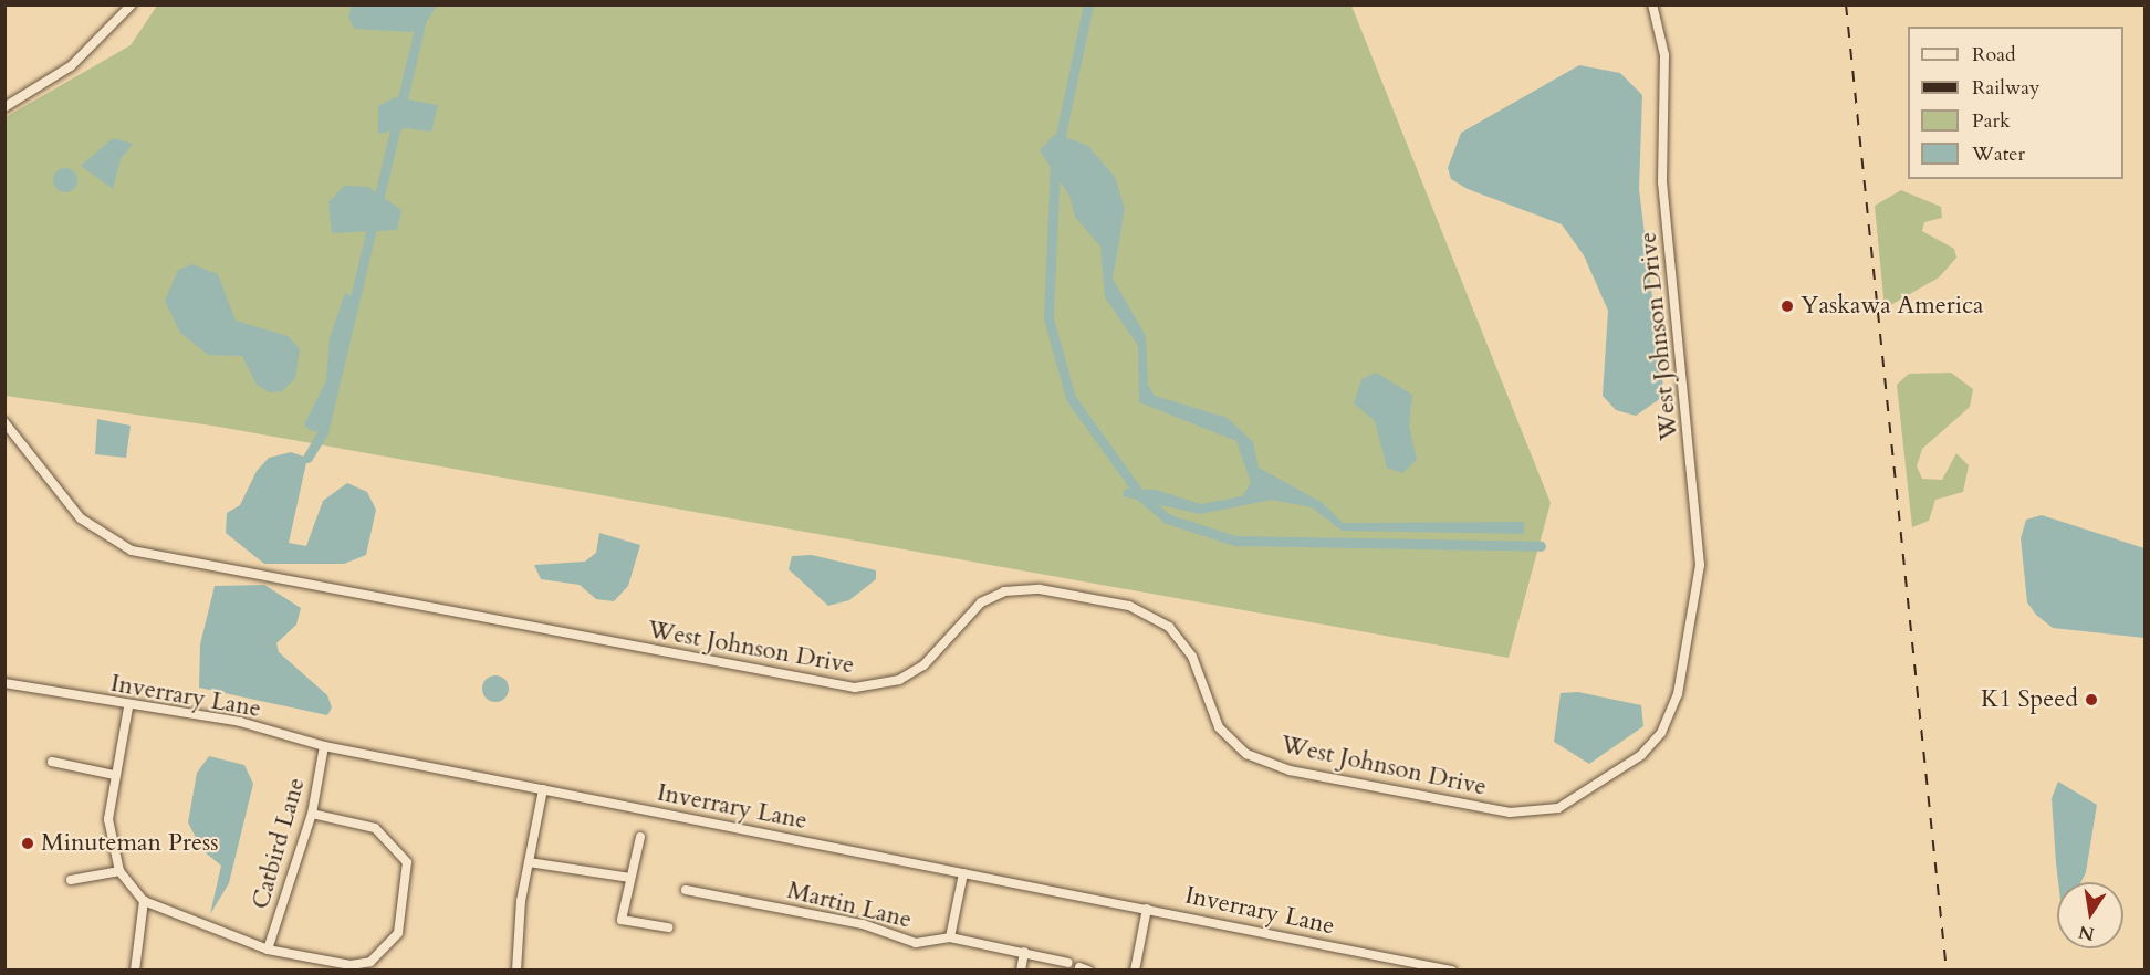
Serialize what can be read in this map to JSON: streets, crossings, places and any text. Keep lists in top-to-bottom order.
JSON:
{
  "streets": {
    "street": [
      "West Johnson Drive",
      "Inverrary Lane",
      "Catbird Lane",
      "Martin Lane"
    ]
  },
  "crossings": [
    ["Inverrary Lane", "Catbird Lane"]
  ],
  "places": ["Yaskawa America", "K1 Speed", "Minuteman Press"],
  "legend": [
    "Road",
    "Railway",
    "Park",
    "Water"
  ],
  "north": "bottom"
}
